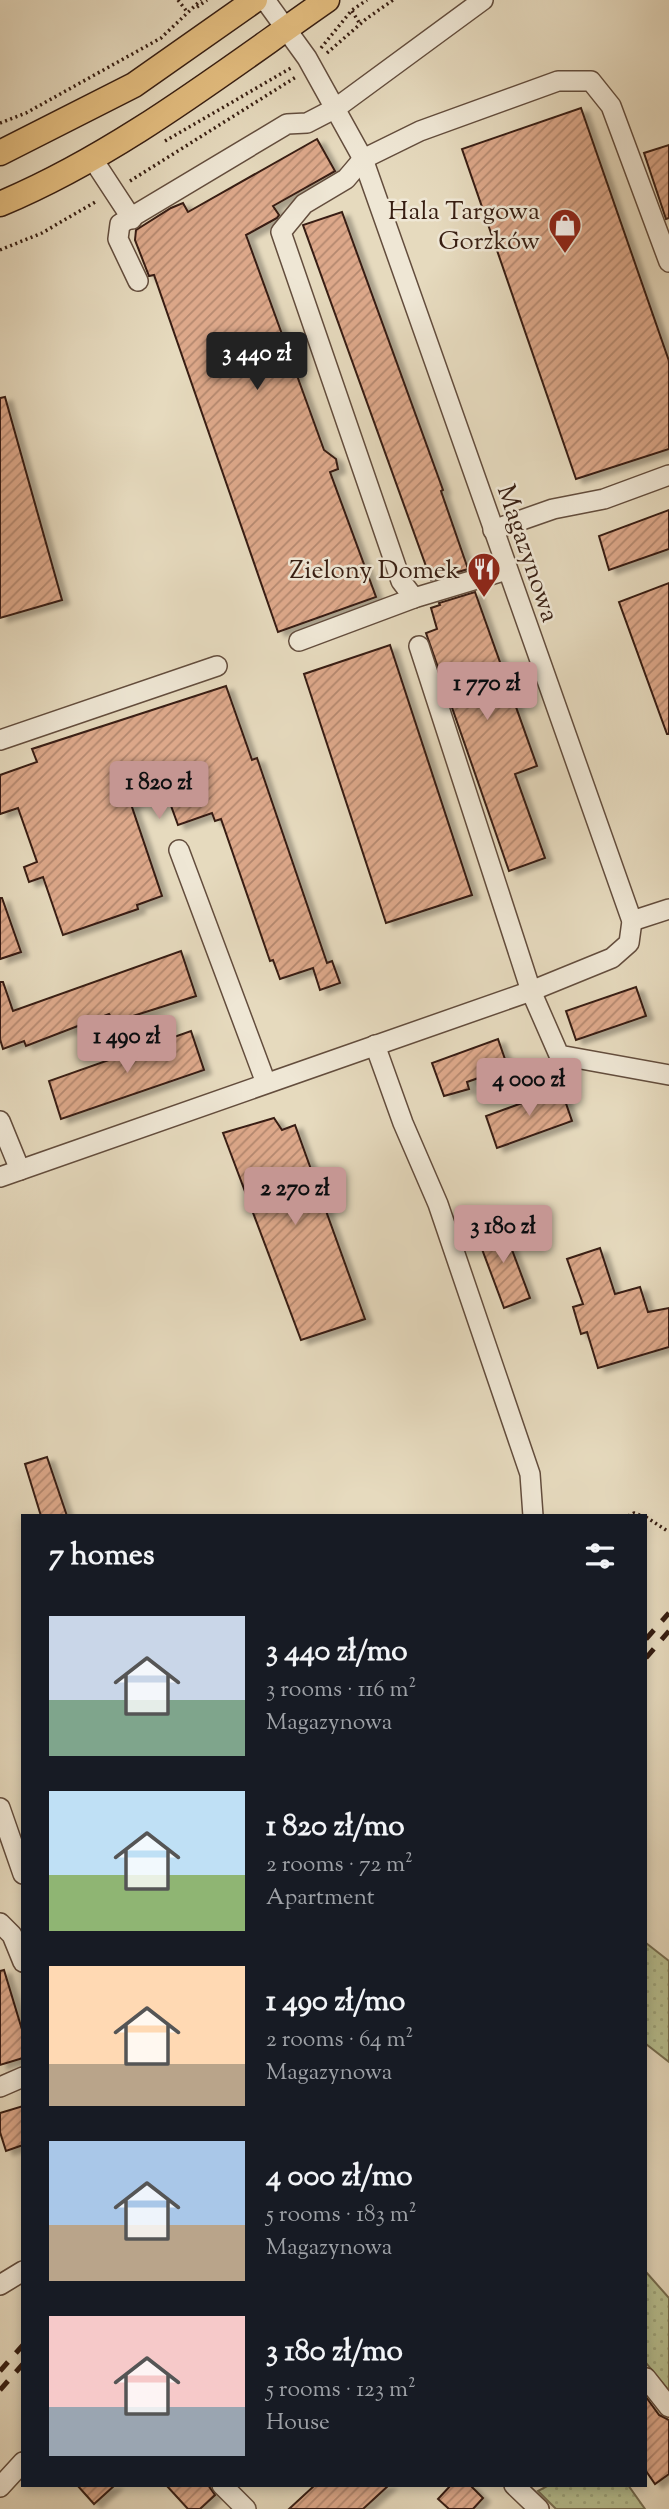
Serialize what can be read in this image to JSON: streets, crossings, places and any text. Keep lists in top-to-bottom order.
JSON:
{
  "streets": {
    "street": ["Magazynowa"]
  },
  "places": {
    "shop": ["Hala Targowa Gorzków"],
    "restaurant": ["Zielony Domek"]
  },
  "page": {
    "price": [
      "3 440 zł",
      "1 770 zł",
      "1 820 zł",
      "1 490 zł",
      "4 000 zł",
      "2 270 zł",
      "3 180 zł"
    ],
    "heading": "7 homes",
    "list": [
      {
        "name": "3 440 zł/mo",
        "note": "3 rooms · 116 m² · Magazynowa"
      },
      {
        "name": "1 820 zł/mo",
        "note": "2 rooms · 72 m² · Apartment"
      },
      {
        "name": "1 490 zł/mo",
        "note": "2 rooms · 64 m² · Magazynowa"
      },
      {
        "name": "4 000 zł/mo",
        "note": "5 rooms · 183 m² · Magazynowa"
      },
      {
        "name": "3 180 zł/mo",
        "note": "5 rooms · 123 m² · House"
      }
    ]
  }
}
